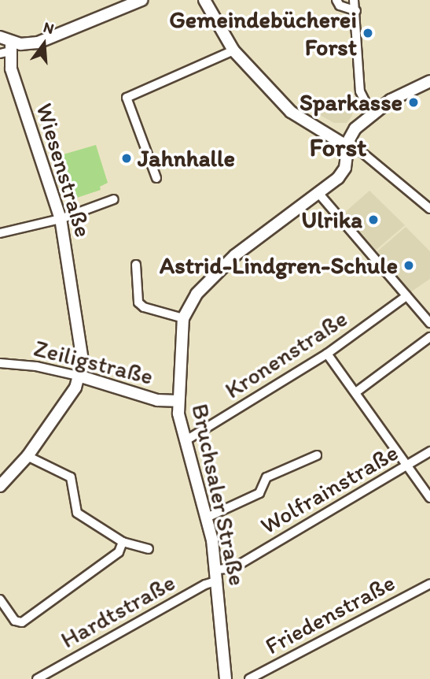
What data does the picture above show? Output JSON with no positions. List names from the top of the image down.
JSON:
{
  "streets": {
    "street": [
      "Wiesenstraße",
      "Kronenstraße",
      "Zeiligstraße",
      "Wolfrainstraße",
      "Bruchsaler Straße",
      "Hardtstraße",
      "Friedenstraße"
    ]
  },
  "crossings": [
    ["Wiesenstraße", "Zeiligstraße"],
    ["Kronenstraße", "Bruchsaler Straße"],
    ["Zeiligstraße", "Bruchsaler Straße"],
    ["Wolfrainstraße", "Bruchsaler Straße"],
    ["Wolfrainstraße", "Hardtstraße"],
    ["Bruchsaler Straße", "Hardtstraße"]
  ],
  "districts": ["Forst"],
  "places": [
    "Gemeindebücherei Forst",
    "Sparkasse",
    "Jahnhalle",
    "Ulrika",
    "Astrid-Lindgren-Schule"
  ],
  "north": "top"
}
